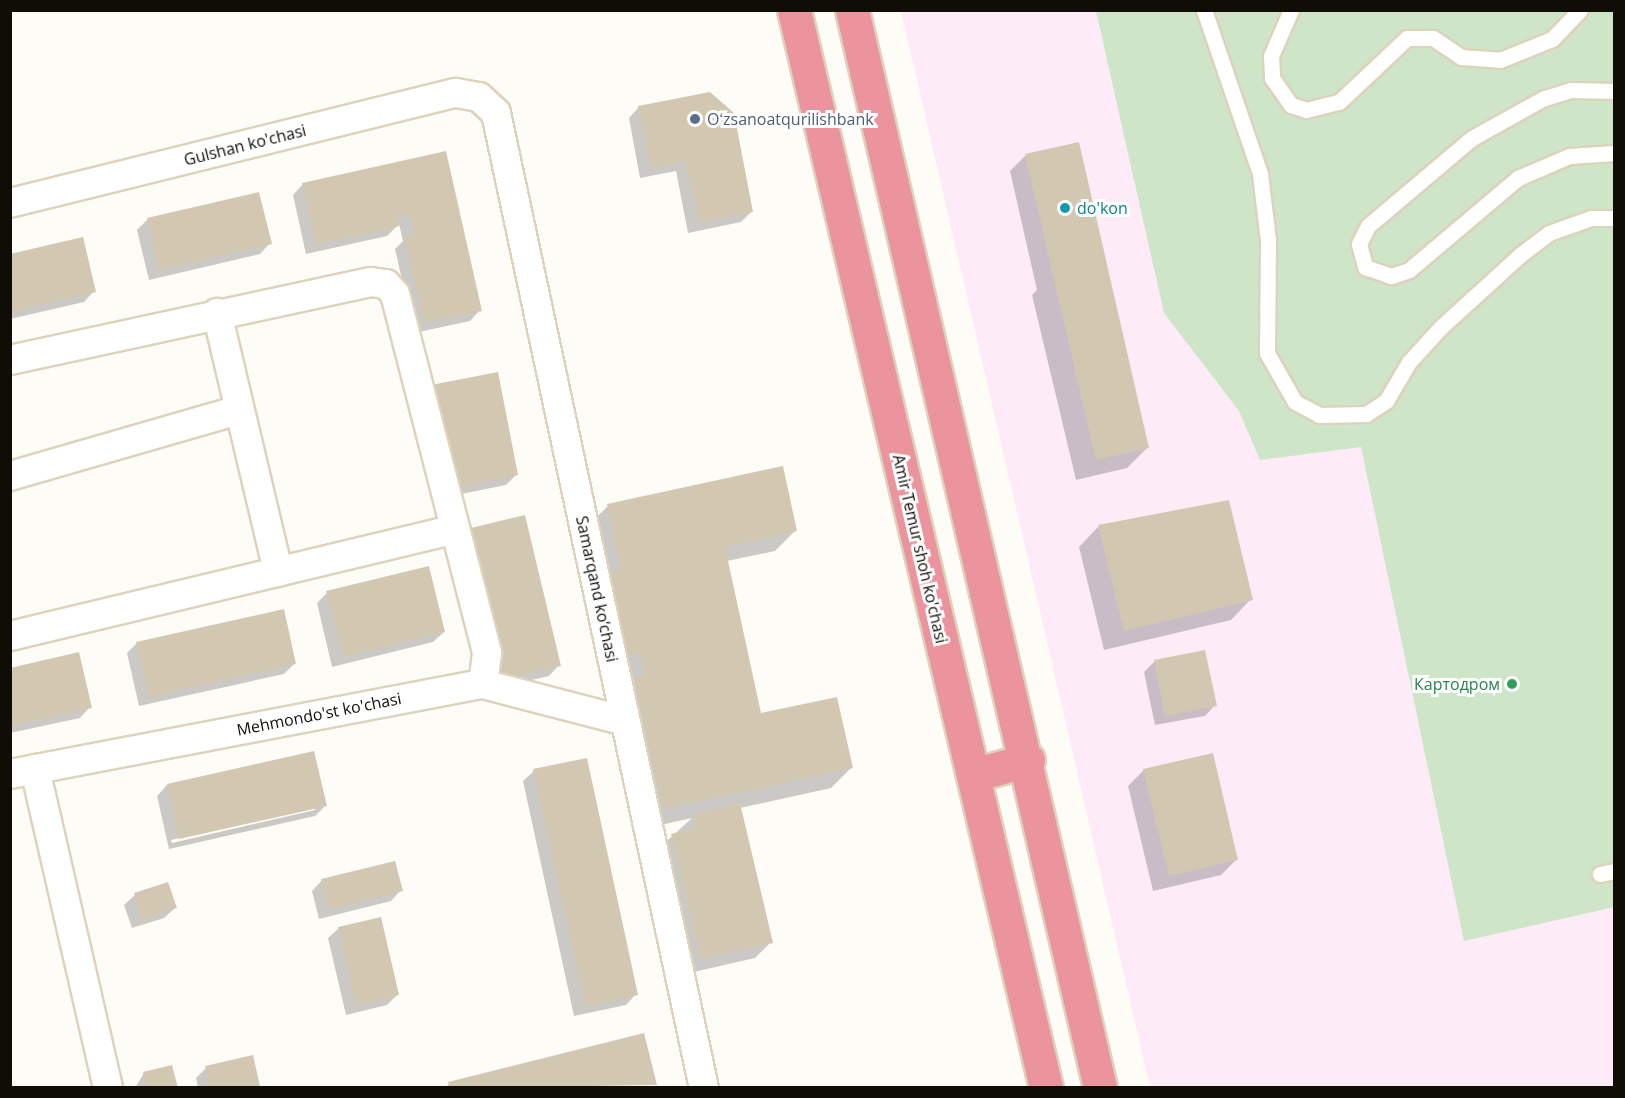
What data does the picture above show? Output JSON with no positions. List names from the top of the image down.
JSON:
{
  "streets": {
    "highway": ["Amir Temur shoh ko'chasi"],
    "street": ["Gulshan ko'chasi", "Samarqand ko‘chasi", "Mehmondo'st ko'chasi"]
  },
  "crossings": [
    ["Gulshan ko'chasi", "Samarqand ko‘chasi"],
    ["Samarqand ko‘chasi", "Mehmondo'st ko'chasi"]
  ],
  "places": ["Oʻzsanoatqurilishbank", "do'kon", "Картодром"]
}
